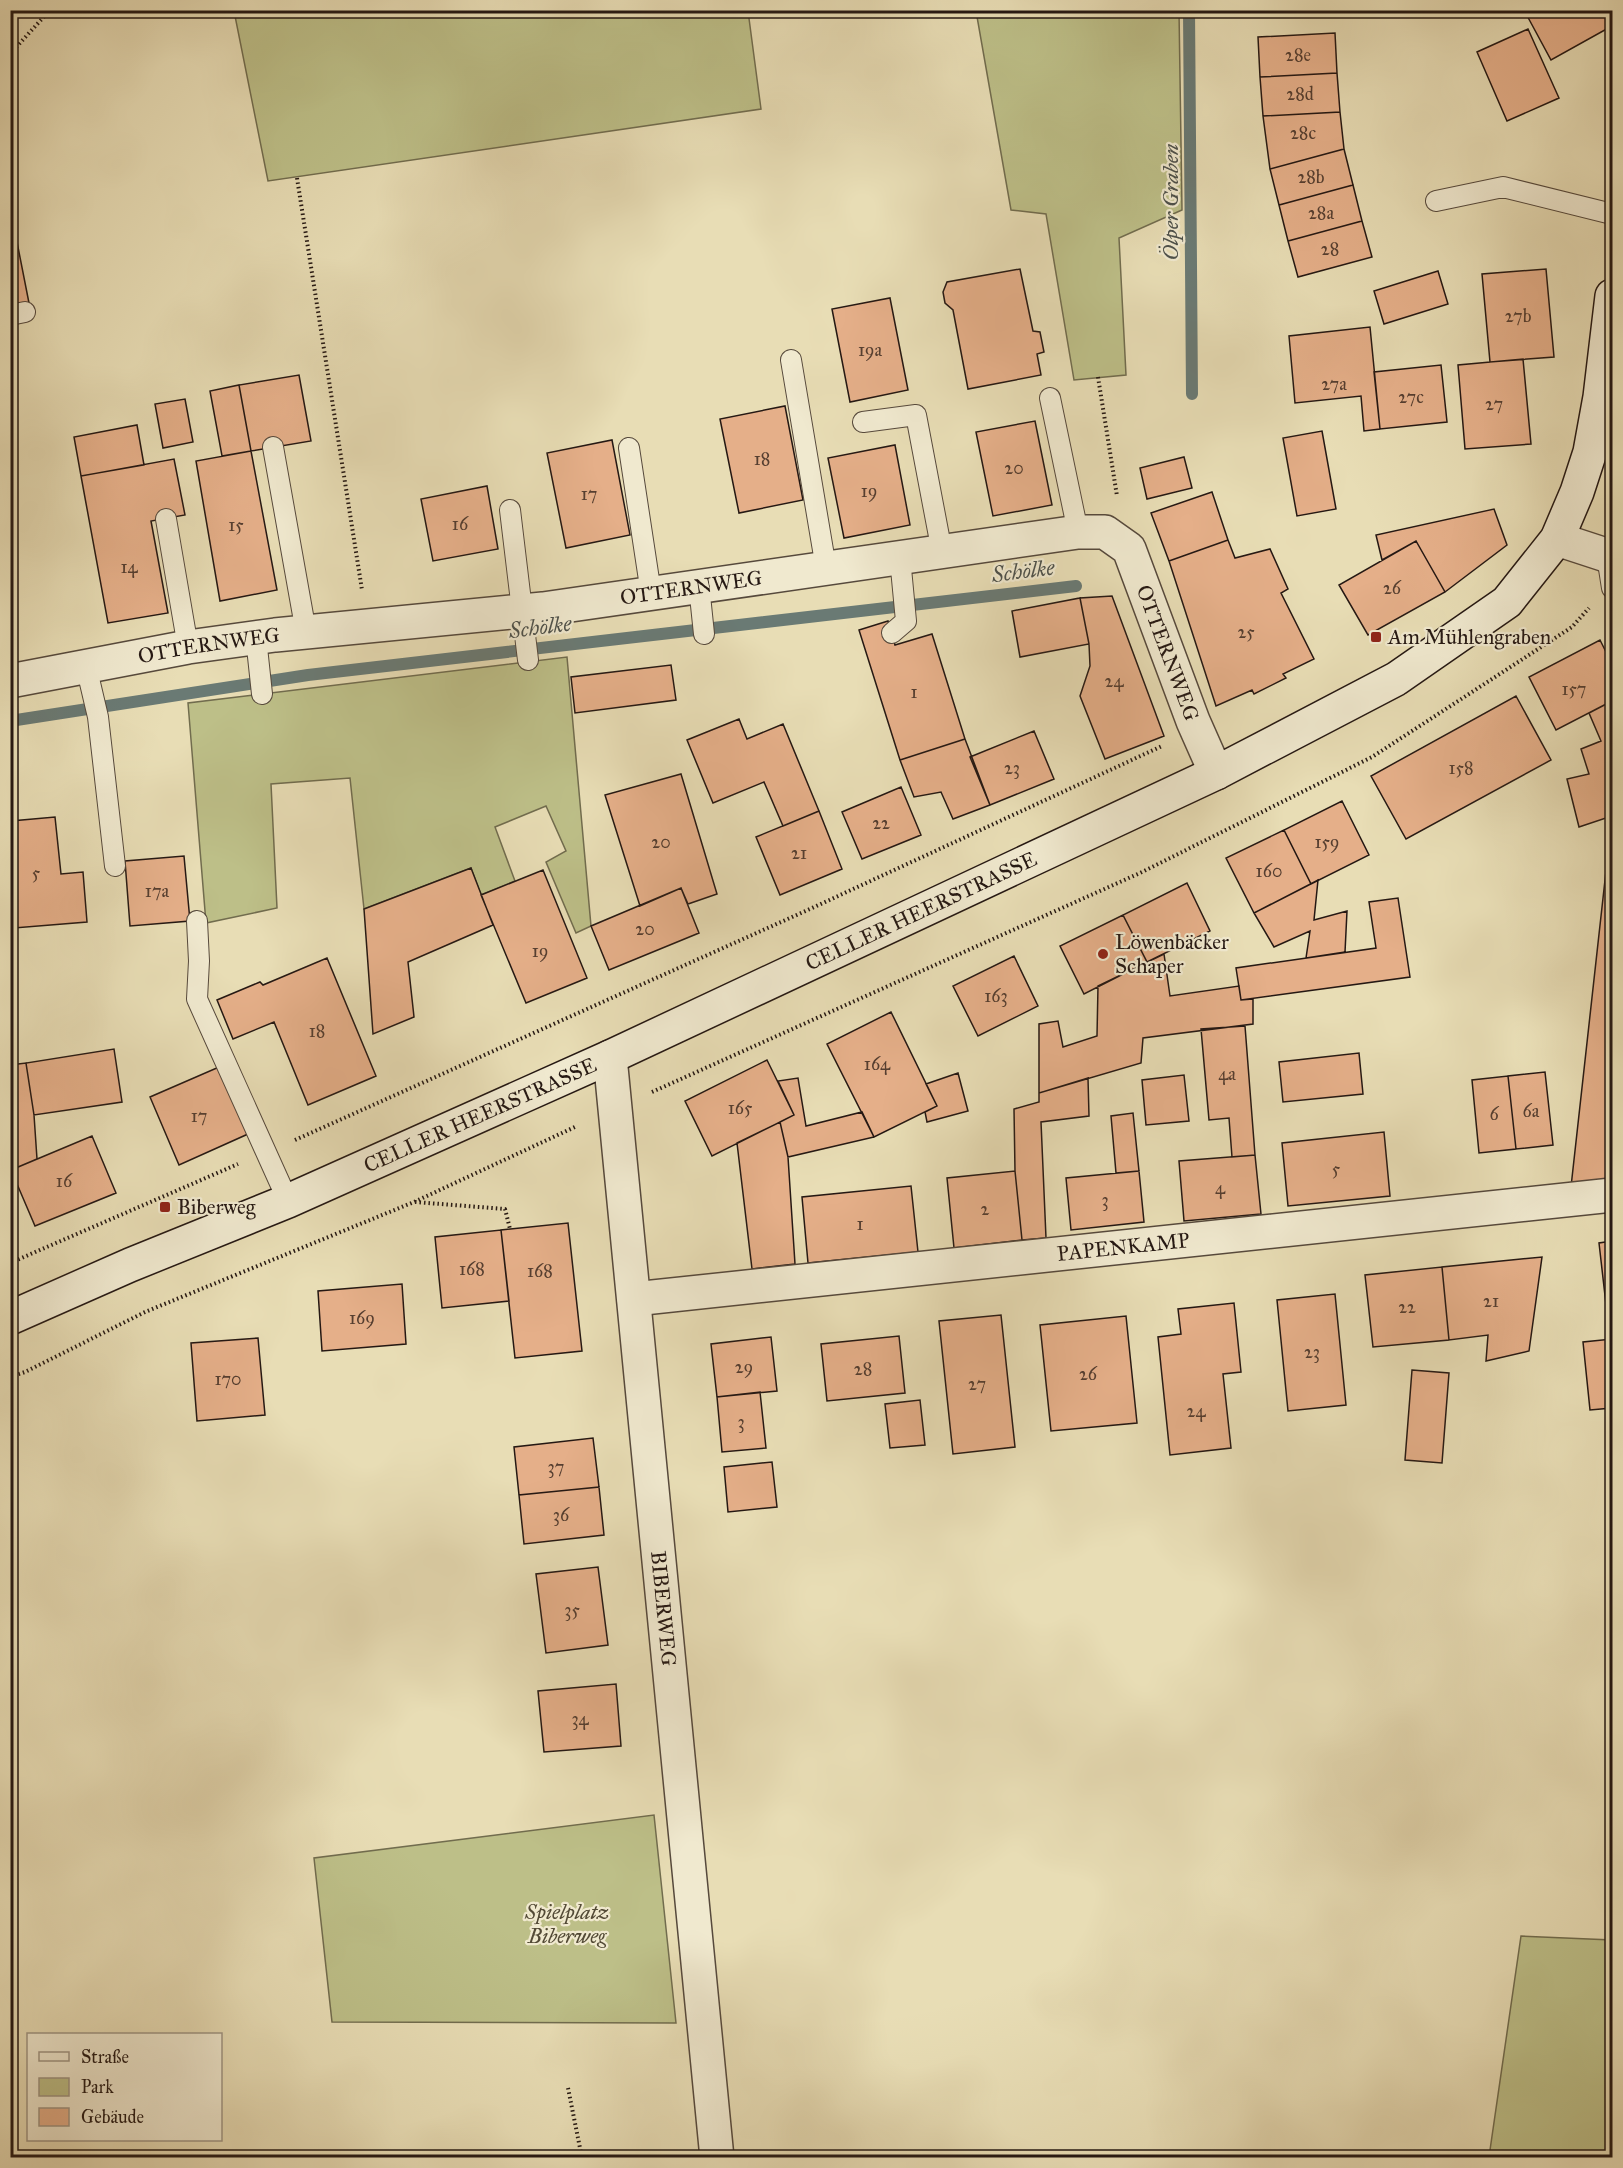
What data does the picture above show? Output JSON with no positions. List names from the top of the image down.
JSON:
{
  "streets": {
    "street": [
      "OTTERNWEG",
      "CELLER HEERSTRASSE",
      "PAPENKAMP",
      "BIBERWEG"
    ]
  },
  "crossings": [
    ["OTTERNWEG", "CELLER HEERSTRASSE"],
    ["CELLER HEERSTRASSE", "BIBERWEG"],
    ["PAPENKAMP", "BIBERWEG"]
  ],
  "water": ["Ölper Graben", "Schölke"],
  "parks": ["Spielplatz Biberweg"],
  "places": {
    "transit": ["Am Mühlengraben", "Biberweg"],
    "other": ["Löwenbäcker Schaper"]
  },
  "house_numbers": [
    "28e",
    "28d",
    "28c",
    "28b",
    "28a",
    "28",
    "27b",
    "19a",
    "27a",
    "27c",
    "27",
    "18",
    "20",
    "19",
    "17",
    "16",
    "15",
    "14",
    "26",
    "25",
    "24",
    "157",
    "1",
    "23",
    "158",
    "22",
    "20",
    "159",
    "21",
    "160",
    "5",
    "17a",
    "20",
    "19",
    "163",
    "18",
    "164",
    "4a",
    "165",
    "6a",
    "6",
    "17",
    "5",
    "16",
    "4",
    "3",
    "2",
    "1",
    "168",
    "168",
    "21",
    "22",
    "169",
    "23",
    "29",
    "28",
    "26",
    "170",
    "27",
    "24",
    "3",
    "37",
    "36",
    "35",
    "34"
  ],
  "legend": ["Straße", "Park", "Gebäude"]
}
